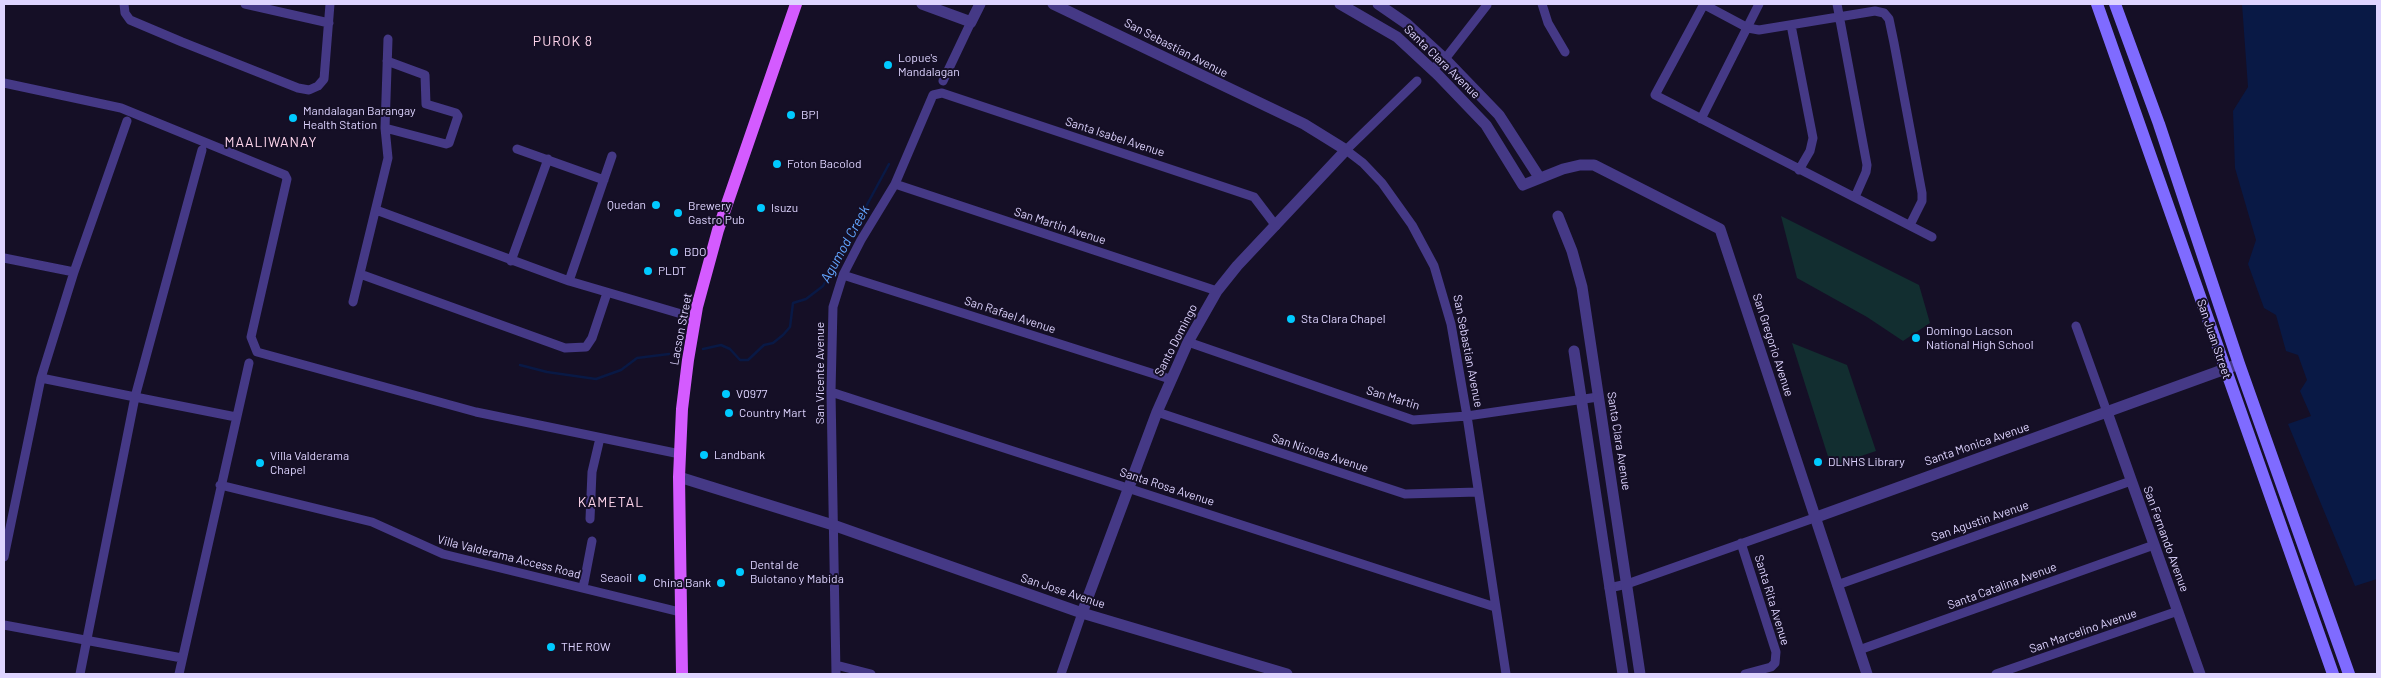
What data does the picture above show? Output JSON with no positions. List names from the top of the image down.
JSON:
{
  "streets": {
    "main road": ["Lacson Street", "San Juan Street"],
    "street": [
      "San Sebastian Avenue",
      "Santa Clara Avenue",
      "Santa Isabel Avenue",
      "San Martin Avenue",
      "San Rafael Avenue",
      "Santo Domingo",
      "San Gregorio Avenue",
      "San Vicente Avenue",
      "San Martin",
      "Santa Monica Avenue",
      "San Nicolas Avenue",
      "Santa Rosa Avenue",
      "San Agustin Avenue",
      "San Fernando Avenue",
      "Villa Valderama Access Road",
      "Santa Catalina Avenue",
      "San Jose Avenue",
      "Santa Rita Avenue",
      "San Marcelino Avenue"
    ]
  },
  "crossings": [
    ["San Sebastian Avenue", "Santo Domingo"],
    ["San Sebastian Avenue", "San Martin"],
    ["San Sebastian Avenue", "San Nicolas Avenue"],
    ["San Sebastian Avenue", "Santa Rosa Avenue"],
    ["Santa Clara Avenue", "San Gregorio Avenue"],
    ["Santa Clara Avenue", "San Martin"],
    ["Santa Clara Avenue", "Santa Monica Avenue"],
    ["Santa Isabel Avenue", "Santo Domingo"],
    ["Santa Isabel Avenue", "San Vicente Avenue"],
    ["San Martin Avenue", "Santo Domingo"],
    ["San Martin Avenue", "San Vicente Avenue"],
    ["San Rafael Avenue", "Santo Domingo"],
    ["San Rafael Avenue", "San Vicente Avenue"],
    ["Lacson Street", "Villa Valderama Access Road"],
    ["Lacson Street", "San Jose Avenue"],
    ["San Juan Street", "Santa Monica Avenue"],
    ["Santo Domingo", "San Martin"],
    ["Santo Domingo", "San Nicolas Avenue"],
    ["Santo Domingo", "Santa Rosa Avenue"],
    ["Santo Domingo", "San Jose Avenue"],
    ["San Gregorio Avenue", "Santa Monica Avenue"],
    ["San Gregorio Avenue", "San Agustin Avenue"],
    ["San Gregorio Avenue", "Santa Catalina Avenue"],
    ["San Vicente Avenue", "Santa Rosa Avenue"],
    ["San Vicente Avenue", "San Jose Avenue"],
    ["Santa Monica Avenue", "San Fernando Avenue"],
    ["Santa Monica Avenue", "Santa Rita Avenue"],
    ["San Agustin Avenue", "San Fernando Avenue"],
    ["San Fernando Avenue", "Santa Catalina Avenue"],
    ["San Fernando Avenue", "San Marcelino Avenue"]
  ],
  "districts": ["PUROK 8", "MAALIWANAY", "KAMETAL"],
  "water": ["Agumod Creek"],
  "places": [
    "Lopue's Mandalagan",
    "BPI",
    "Mandalagan Barangay Health Station",
    "Foton Bacolod",
    "Quedan",
    "Isuzu",
    "Brewery Gastro Pub",
    "BDO",
    "PLDT",
    "Sta Clara Chapel",
    "Domingo Lacson National High School",
    "V0977",
    "Country Mart",
    "Landbank",
    "DLNHS Library",
    "Villa Valderama Chapel",
    "Dental de Bulotano y Mabida",
    "Seaoil",
    "China Bank",
    "THE ROW"
  ]
}
